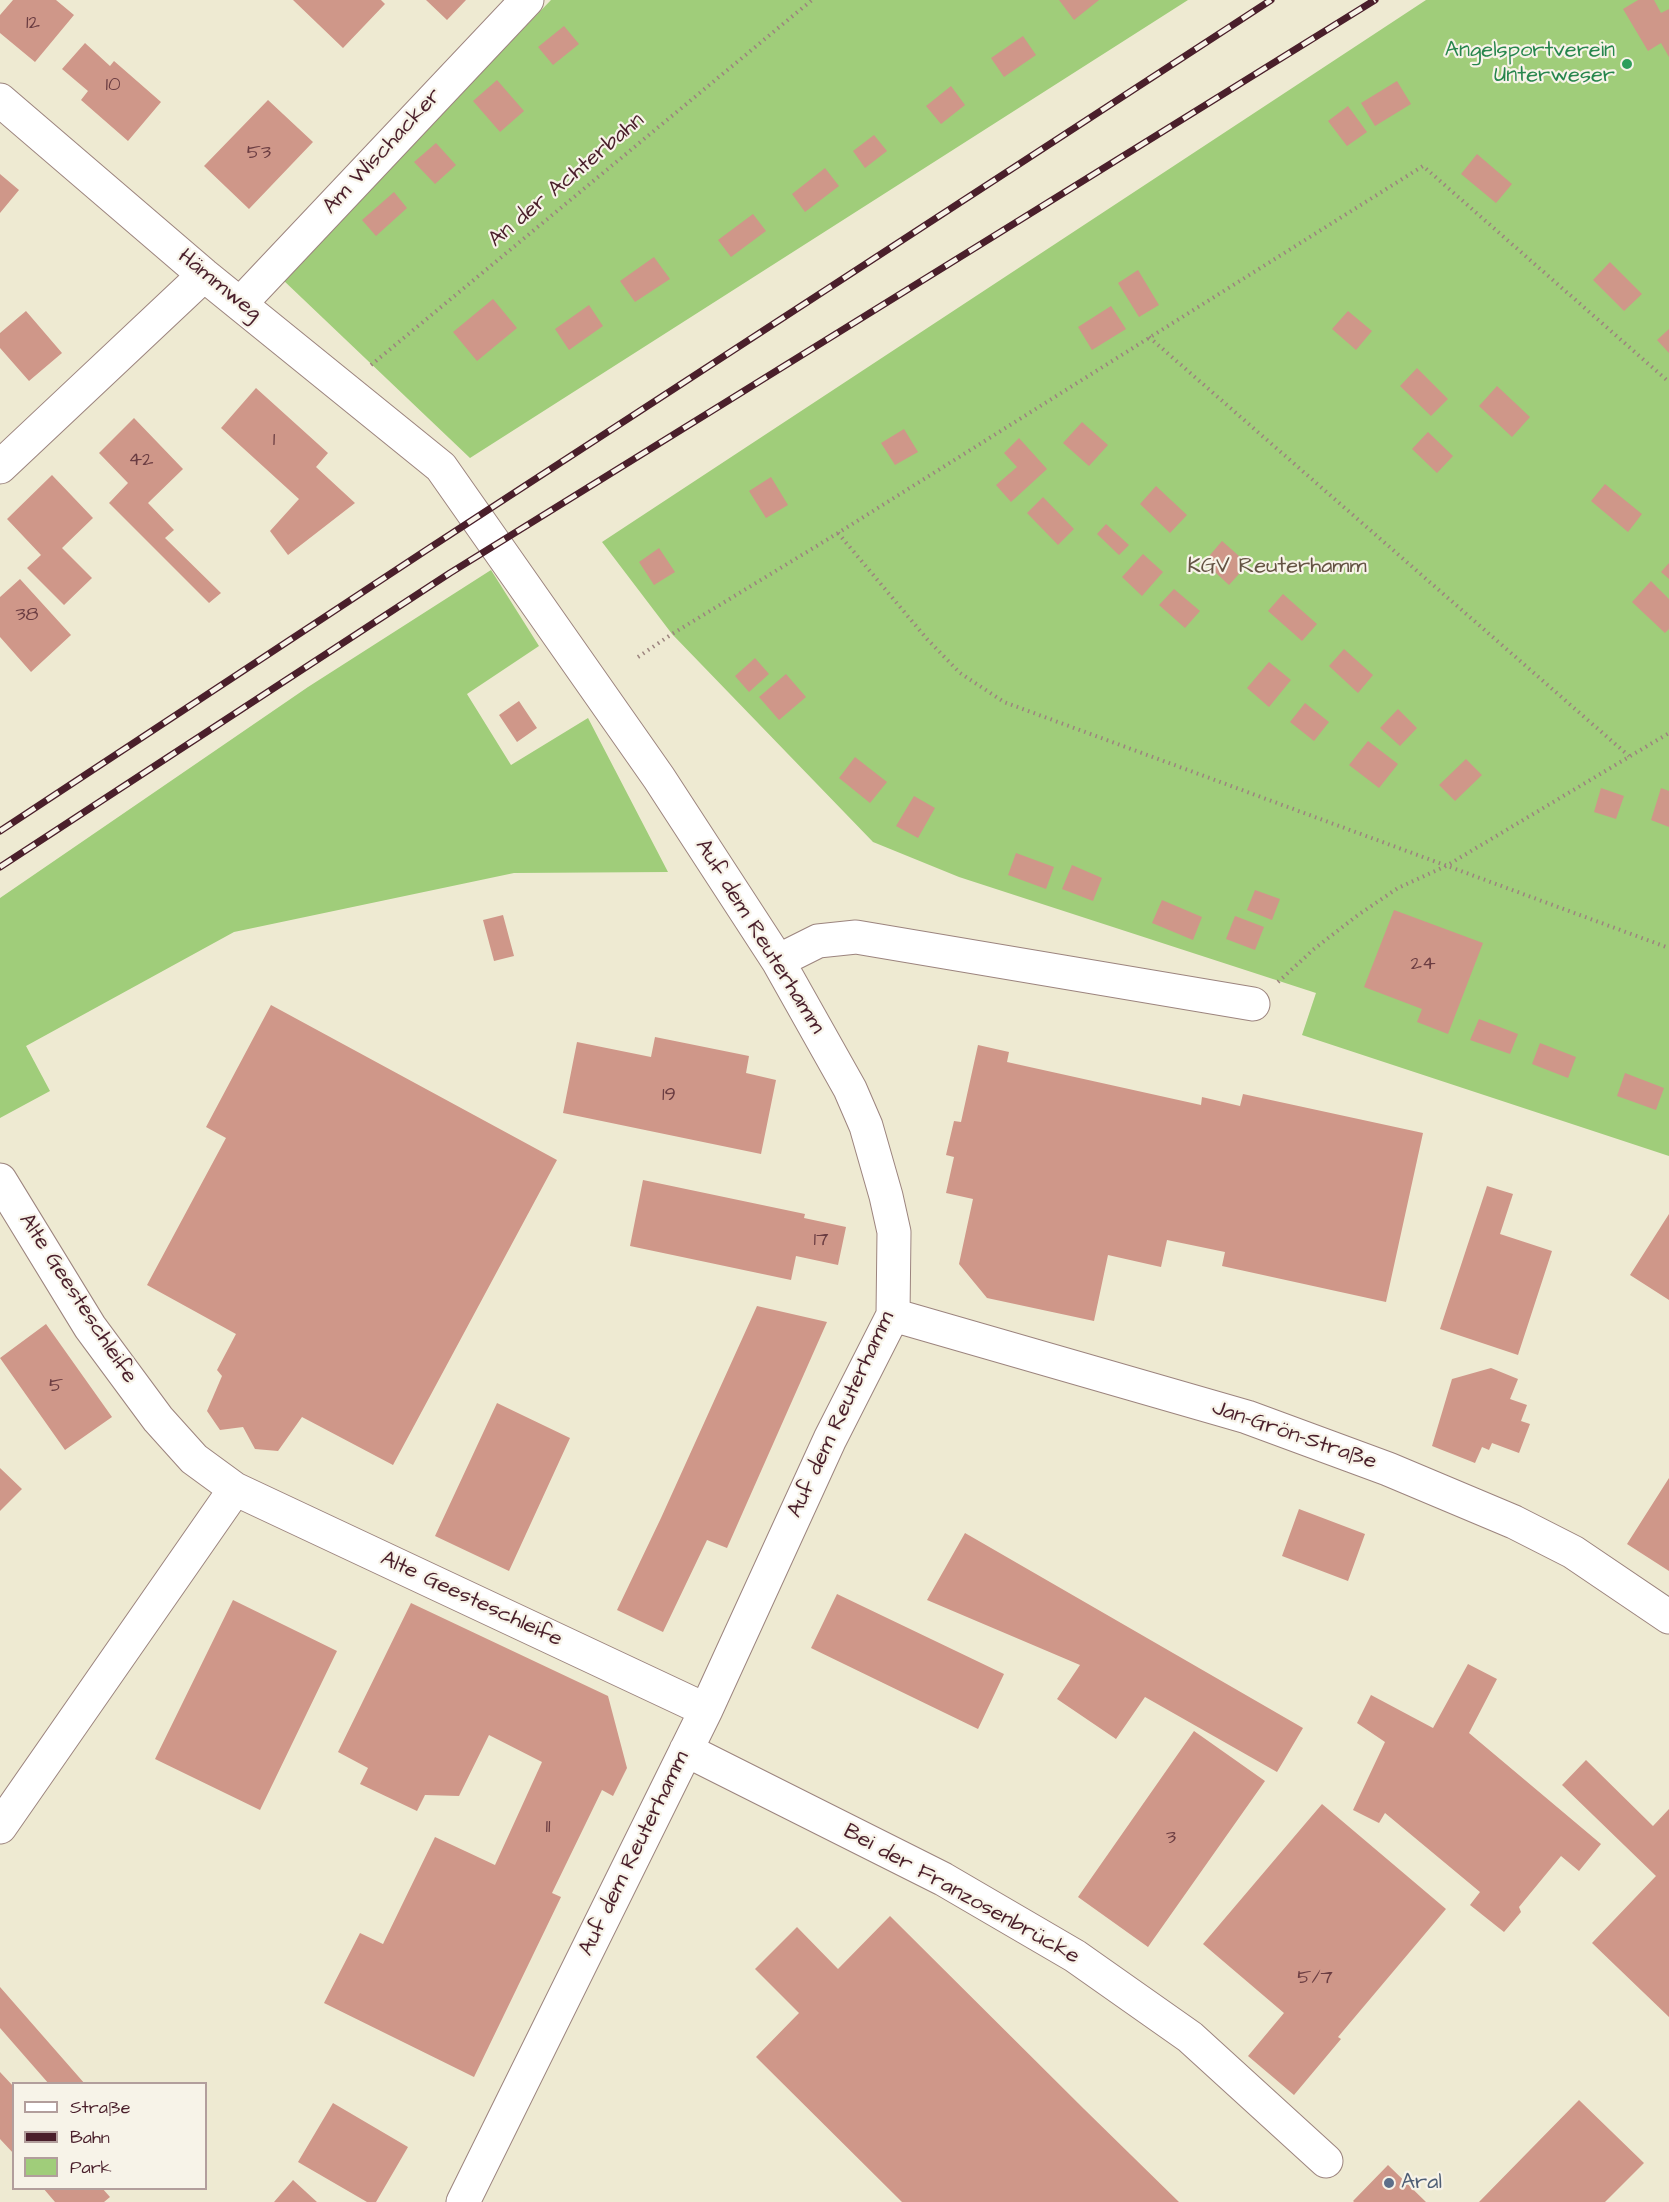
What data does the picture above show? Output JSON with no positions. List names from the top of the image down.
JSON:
{
  "streets": {
    "street": [
      "Am Wischacker",
      "Hämmweg",
      "Auf dem Reuterhamm",
      "Alte Geesteschleife",
      "Jan-Grön-Straße",
      "Bei der Franzosenbrücke"
    ],
    "path": ["An der Achterbahn"]
  },
  "crossings": [
    ["Am Wischacker", "Hämmweg"],
    ["An der Achterbahn", "Hämmweg"],
    ["Hämmweg", "Auf dem Reuterhamm"],
    ["Auf dem Reuterhamm", "Alte Geesteschleife"],
    ["Auf dem Reuterhamm", "Jan-Grön-Straße"],
    ["Auf dem Reuterhamm", "Bei der Franzosenbrücke"]
  ],
  "parks": ["KGV Reuterhamm"],
  "places": ["Angelsportverein Unterweser", "Aral"],
  "house_numbers": [
    "12",
    "10",
    "53",
    "1",
    "42",
    "38",
    "24",
    "19",
    "17",
    "5",
    "11",
    "3",
    "5/7"
  ],
  "legend": ["Straße", "Bahn", "Park"]
}
